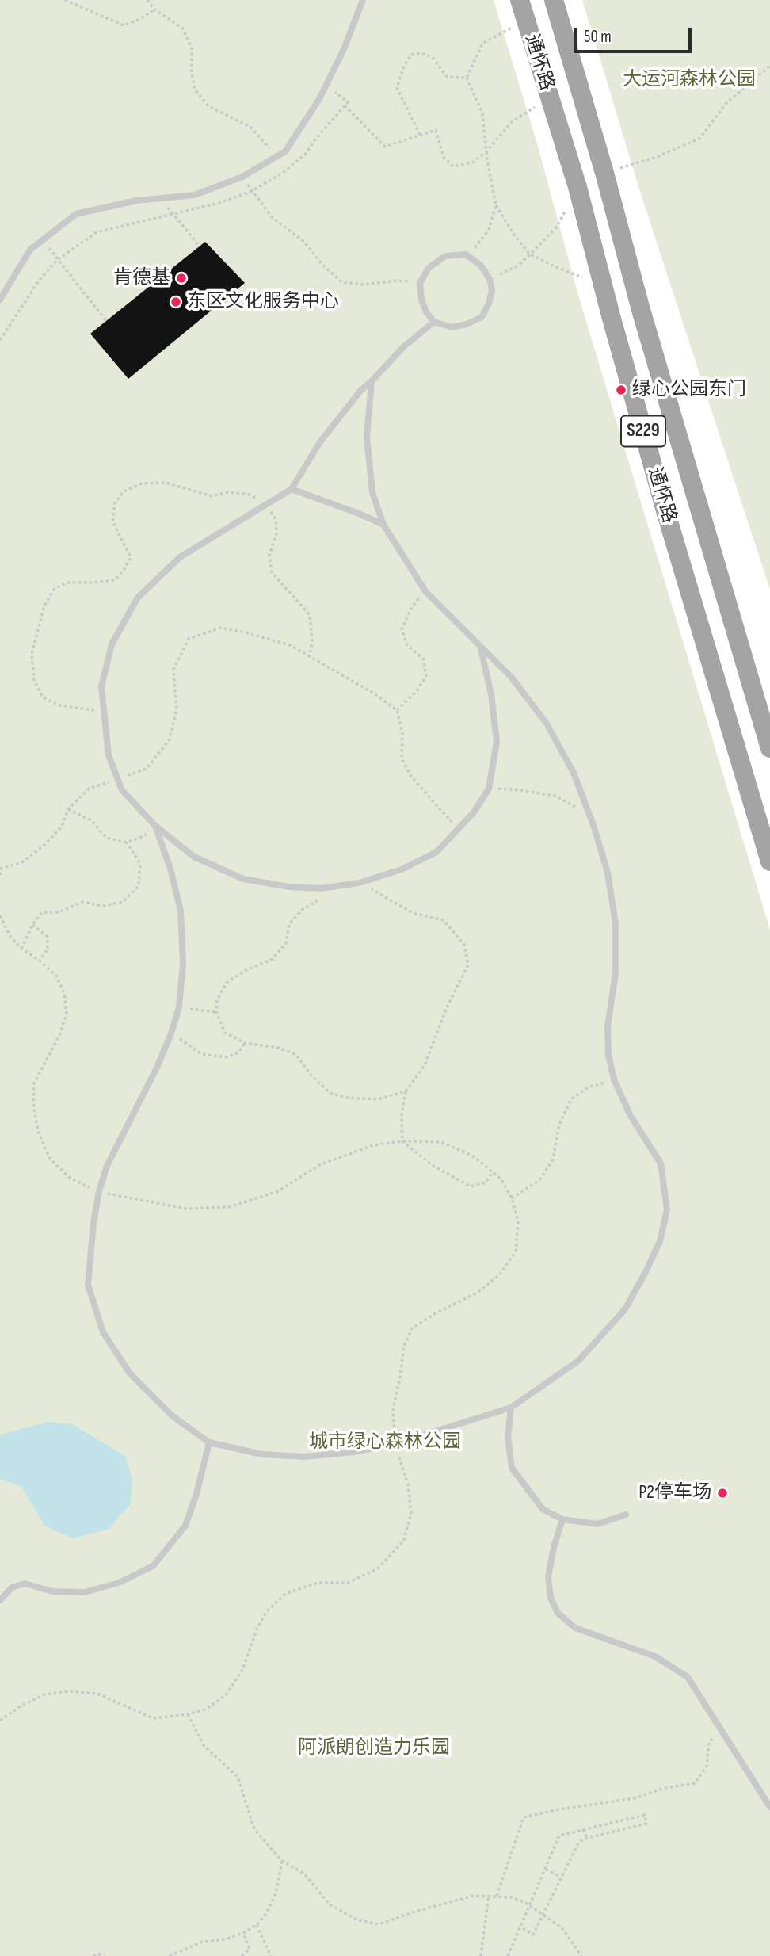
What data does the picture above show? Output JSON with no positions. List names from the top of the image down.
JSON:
{
  "streets": {
    "main road": ["通怀路", "S229"]
  },
  "parks": ["大运河森林公园", "城市绿心森林公园", "阿派朗创造力乐园"],
  "places": [
    "肯德基",
    "东区文化服务中心",
    "绿心公园东门",
    "P2停车场"
  ],
  "scale_bar": "50 m"
}
